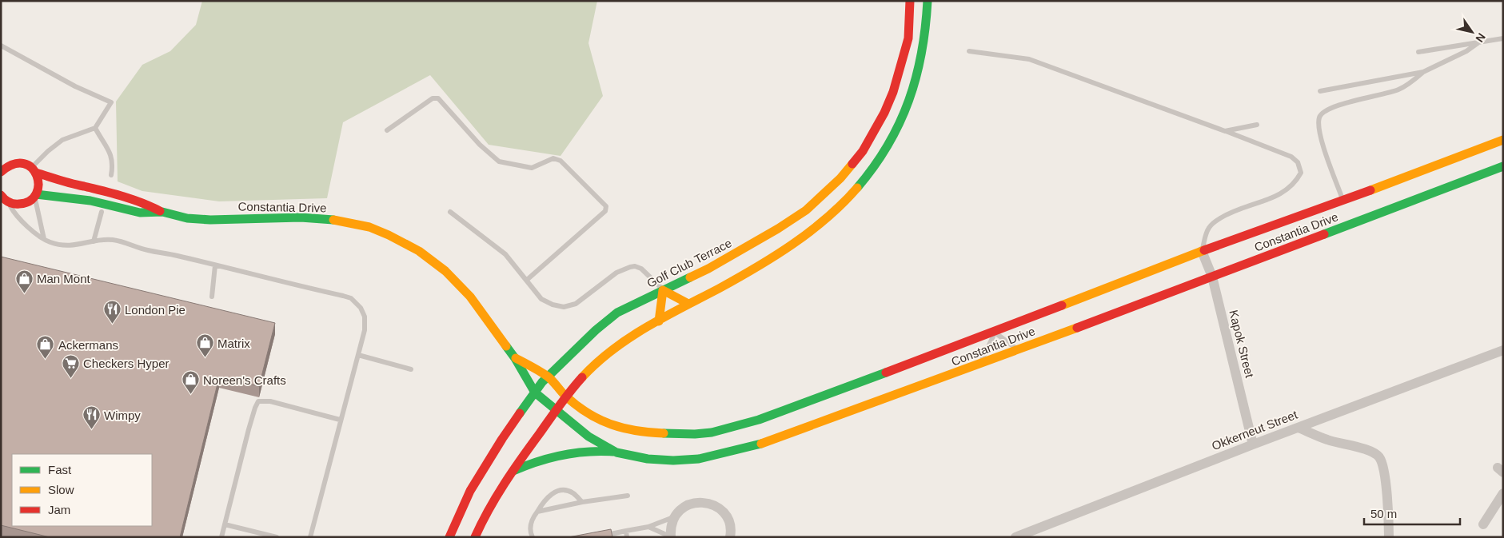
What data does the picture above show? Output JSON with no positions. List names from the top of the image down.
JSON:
{
  "streets": {
    "street": [
      "Constantia Drive",
      "Golf Club Terrace",
      "Kapok Street",
      "Okkerneut Street"
    ]
  },
  "crossings": [
    ["Constantia Drive", "Golf Club Terrace"],
    ["Constantia Drive", "Kapok Street"],
    ["Kapok Street", "Okkerneut Street"]
  ],
  "places": {
    "shop": [
      "Man Mont",
      "Matrix",
      "Ackermans",
      "Noreen's Crafts"
    ],
    "restaurant": ["London Pie", "Wimpy"],
    "supermarket": ["Checkers Hyper"]
  },
  "legend": ["Fast", "Slow", "Jam"],
  "scale_bar": "50 m",
  "north": "bottom right"
}
